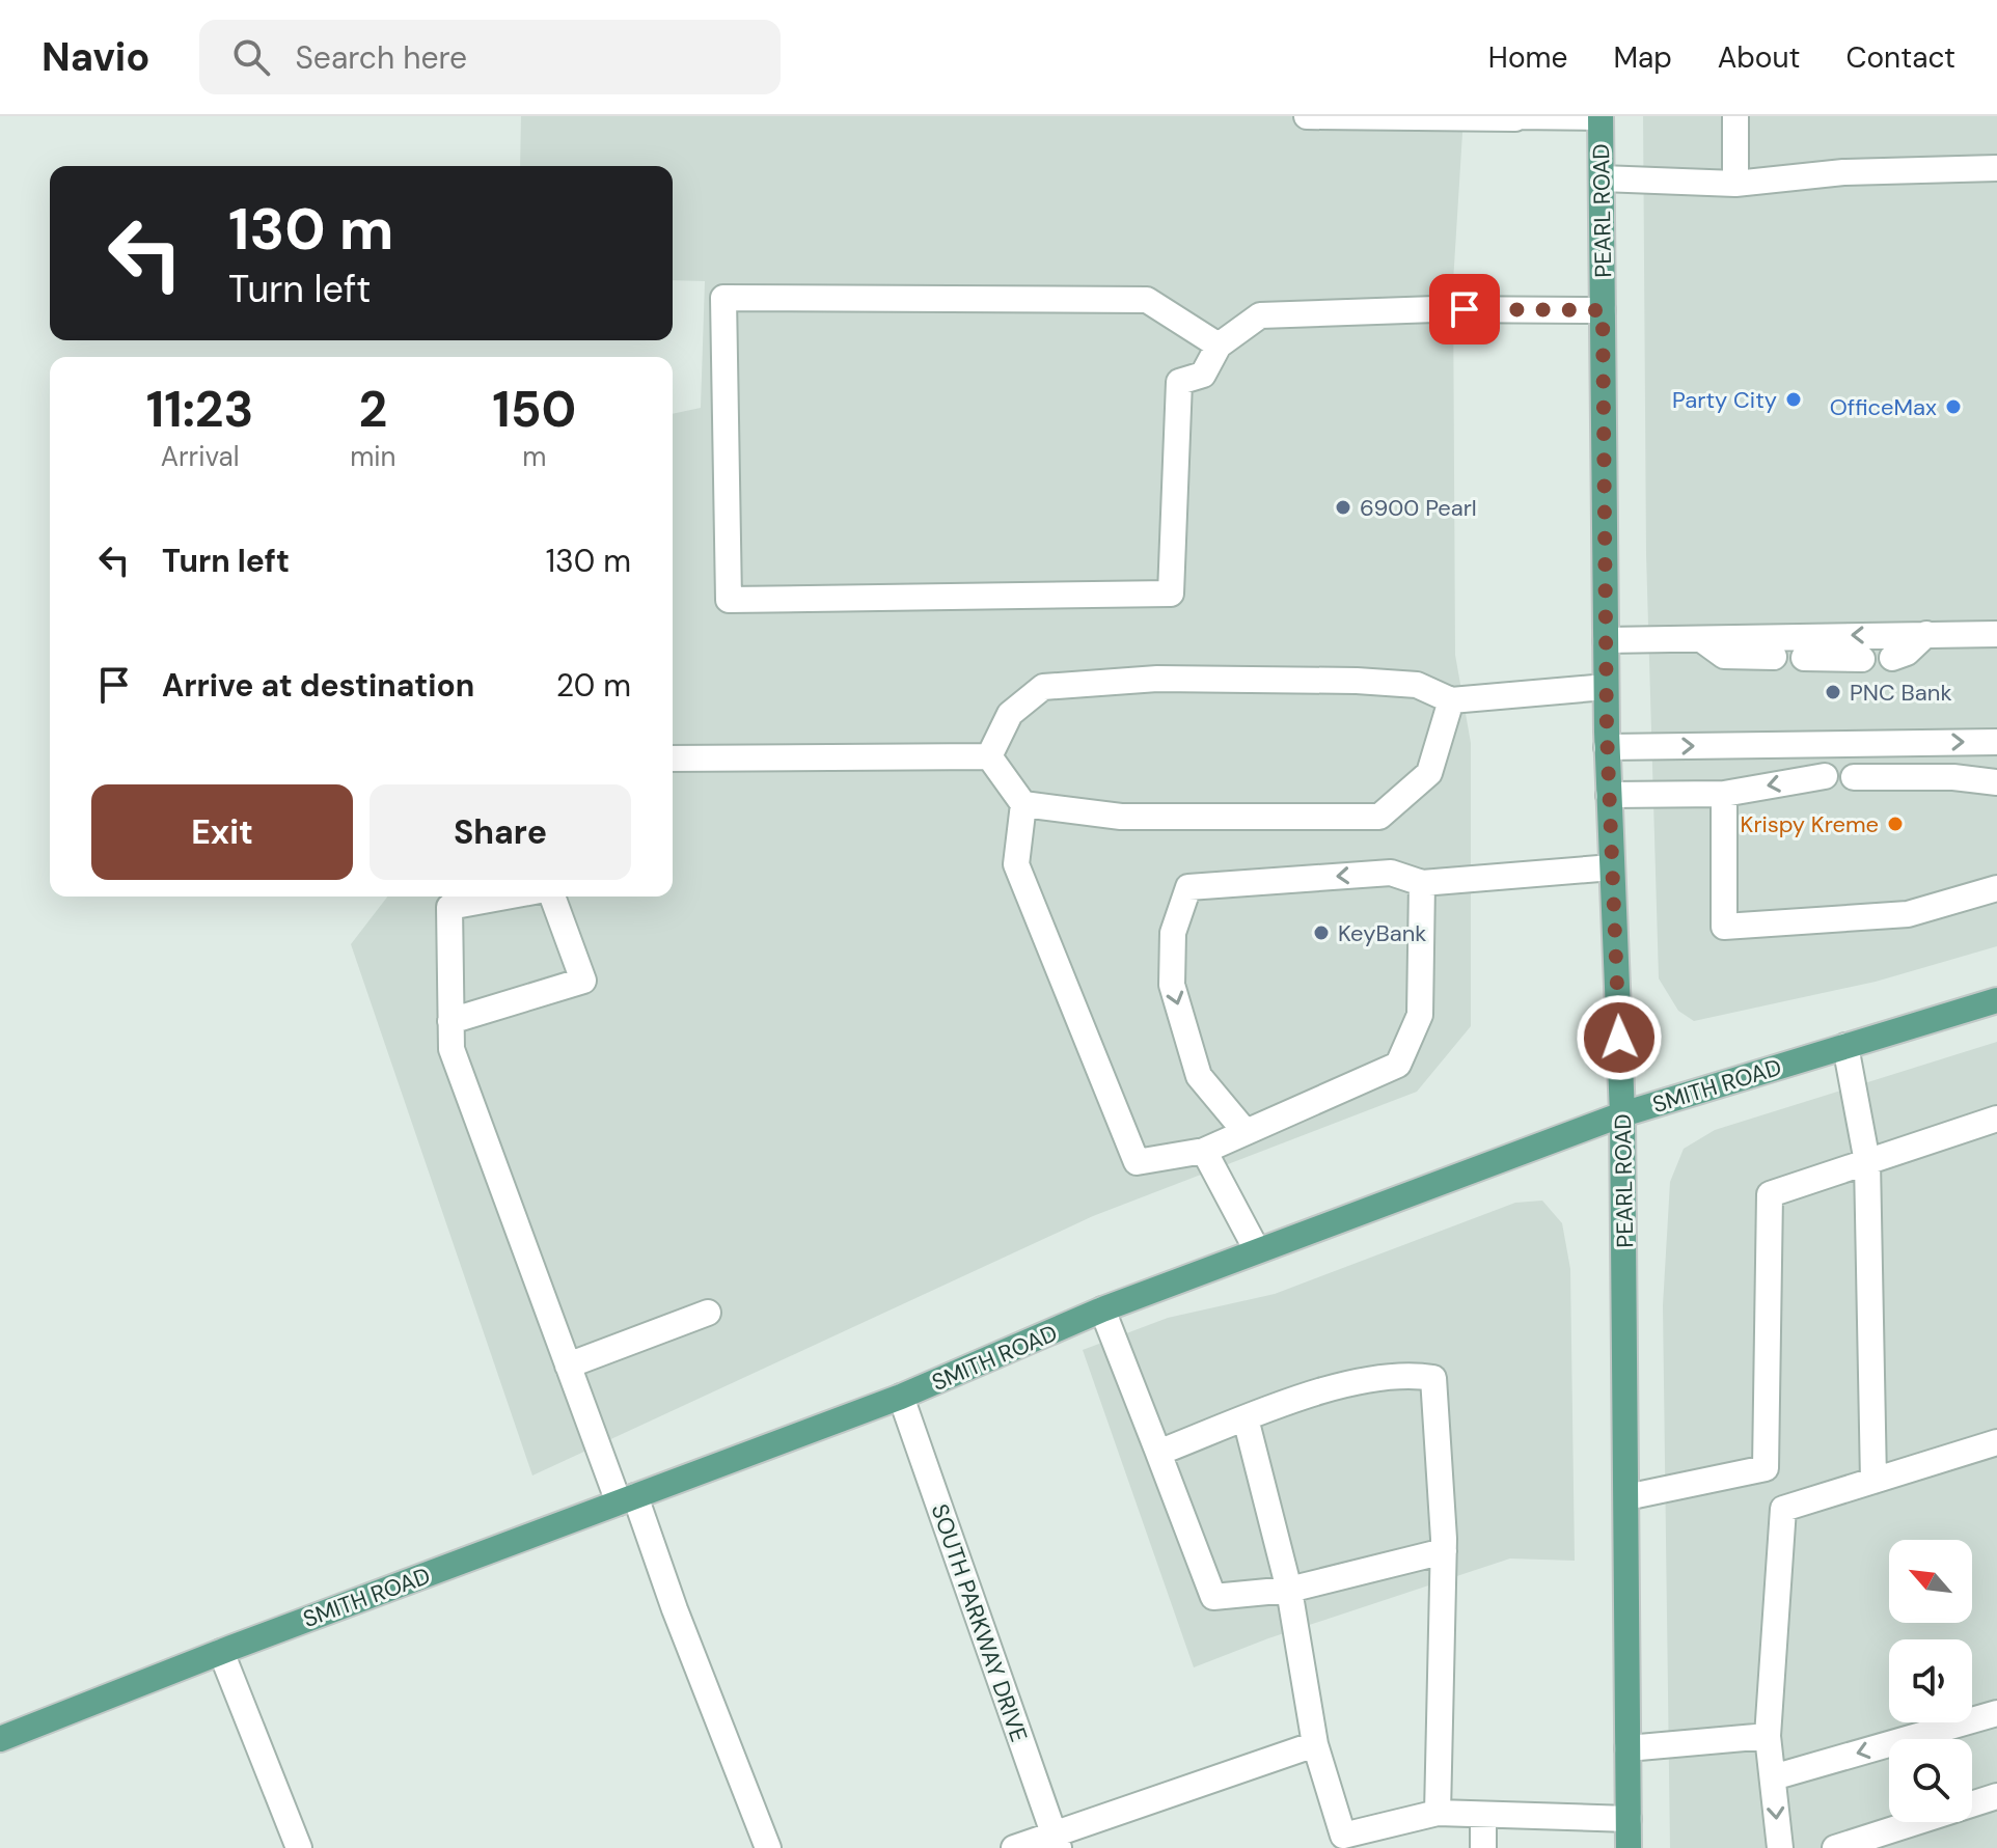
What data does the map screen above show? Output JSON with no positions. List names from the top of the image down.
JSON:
{
  "streets": {
    "main road": ["PEARL ROAD", "SMITH ROAD"],
    "street": ["SOUTH PARKWAY DRIVE"]
  },
  "crossings": [
    ["PEARL ROAD", "SMITH ROAD"],
    ["SMITH ROAD", "SOUTH PARKWAY DRIVE"]
  ],
  "places": [
    "Party City",
    "OfficeMax",
    "6900 Pearl",
    "PNC Bank",
    "Krispy Kreme",
    "KeyBank"
  ],
  "north": "top left",
  "page": {
    "header": "Navio",
    "search": "Search here",
    "nav": [
      "Home",
      "Map",
      "About",
      "Contact"
    ],
    "turn": ["130 m", "Turn left"],
    "eta": [
      "11:23",
      "Arrival",
      "2",
      "min",
      "150",
      "m"
    ],
    "list": [
      {
        "name": "Turn left",
        "value": "130 m"
      },
      {
        "name": "Arrive at destination",
        "value": "20 m"
      }
    ],
    "buttons": ["Exit", "Share"]
  }
}
